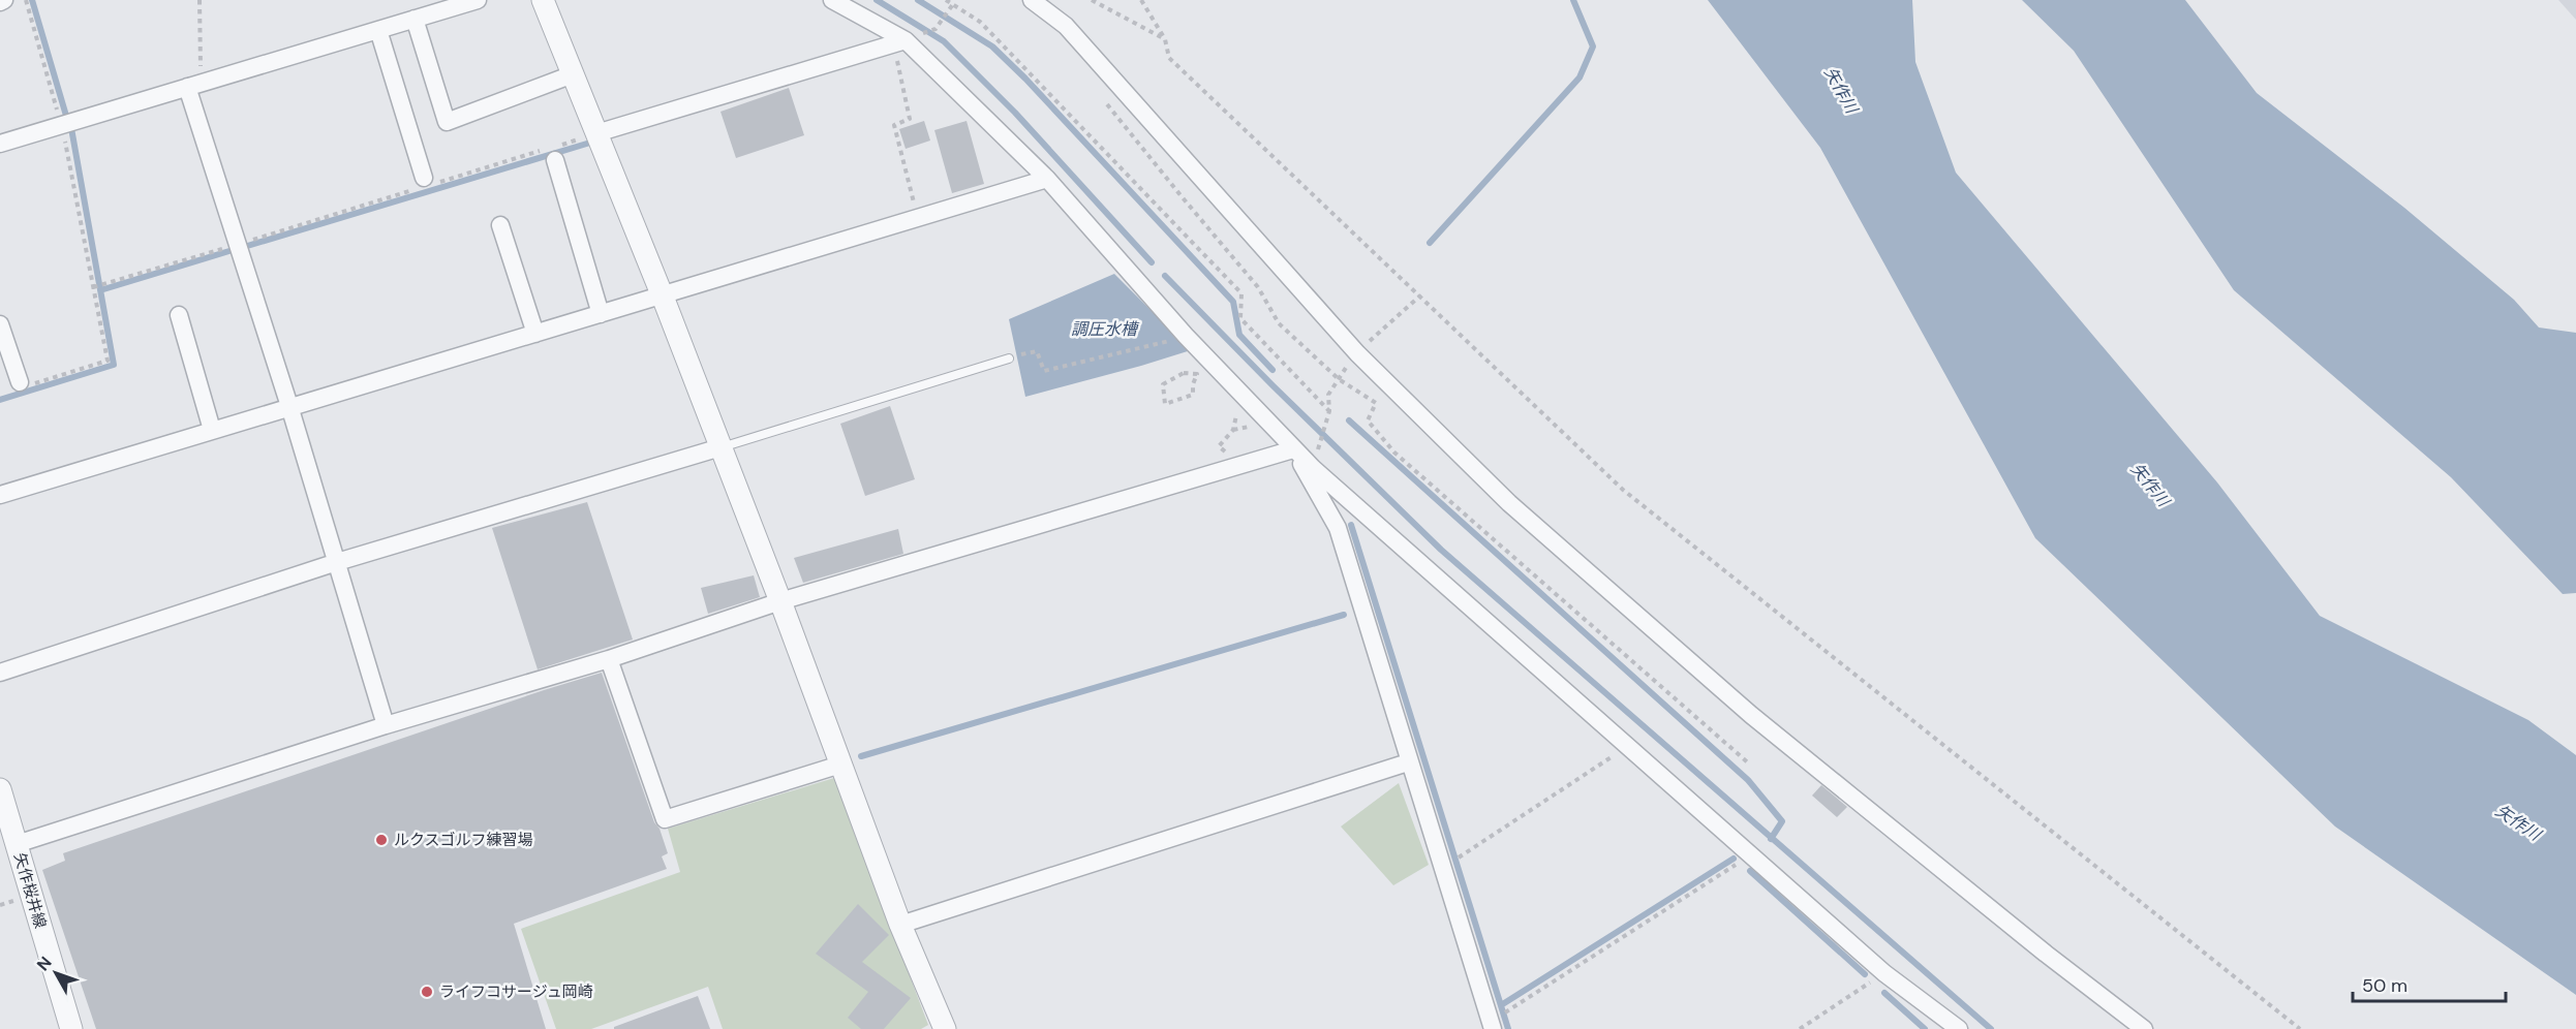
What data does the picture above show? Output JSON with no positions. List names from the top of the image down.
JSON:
{
  "streets": {
    "street": ["矢作桜井線"]
  },
  "water": ["矢作川", "調圧水槽"],
  "places": ["ルクスゴルフ練習場", "ライフコサージュ岡崎"],
  "scale_bar": "50 m",
  "north": "top left"
}
